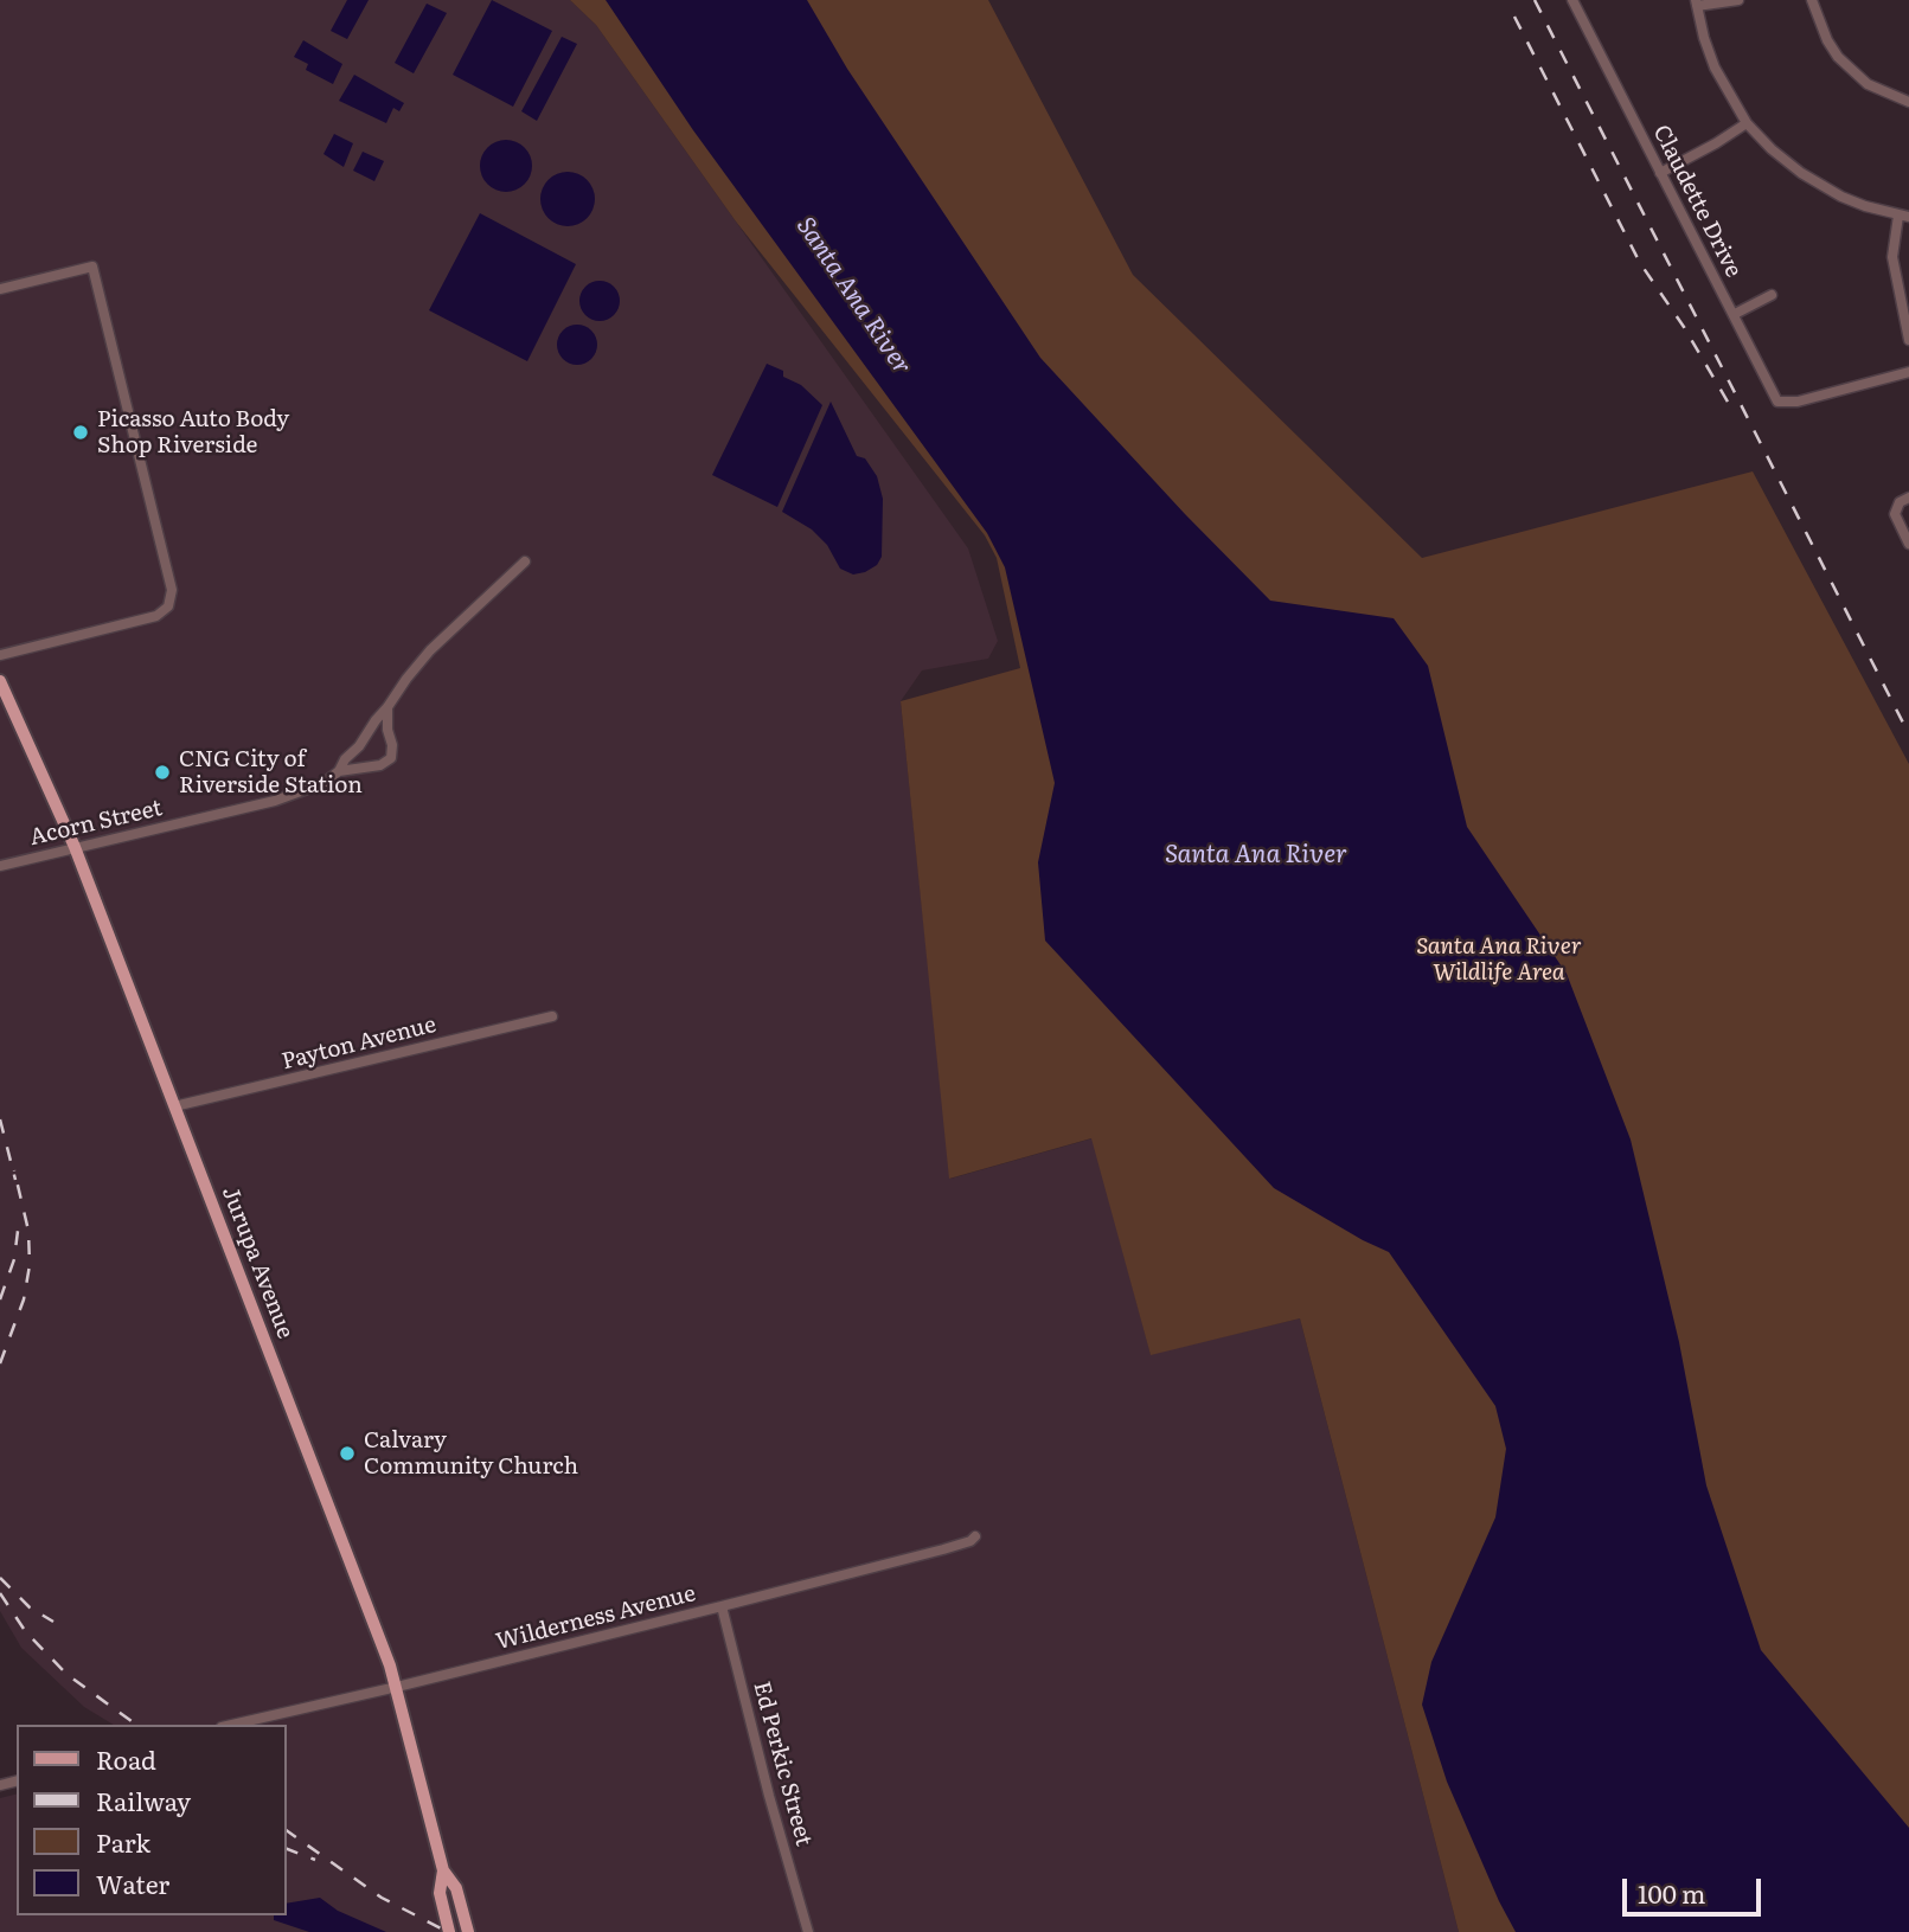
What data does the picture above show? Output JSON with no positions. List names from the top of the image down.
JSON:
{
  "streets": {
    "main road": ["Jurupa Avenue"],
    "street": [
      "Claudette Drive",
      "Acorn Street",
      "Payton Avenue",
      "Wilderness Avenue",
      "Ed Perkic Street"
    ]
  },
  "crossings": [
    ["Acorn Street", "Jurupa Avenue"],
    ["Payton Avenue", "Jurupa Avenue"],
    ["Jurupa Avenue", "Wilderness Avenue"],
    ["Wilderness Avenue", "Ed Perkic Street"]
  ],
  "water": ["Santa Ana River"],
  "parks": ["Santa Ana River Wildlife Area"],
  "places": ["Picasso Auto Body Shop Riverside", "CNG City of Riverside Station", "Calvary Community Church"],
  "legend": [
    "Road",
    "Railway",
    "Park",
    "Water"
  ],
  "scale_bar": "100 m"
}
